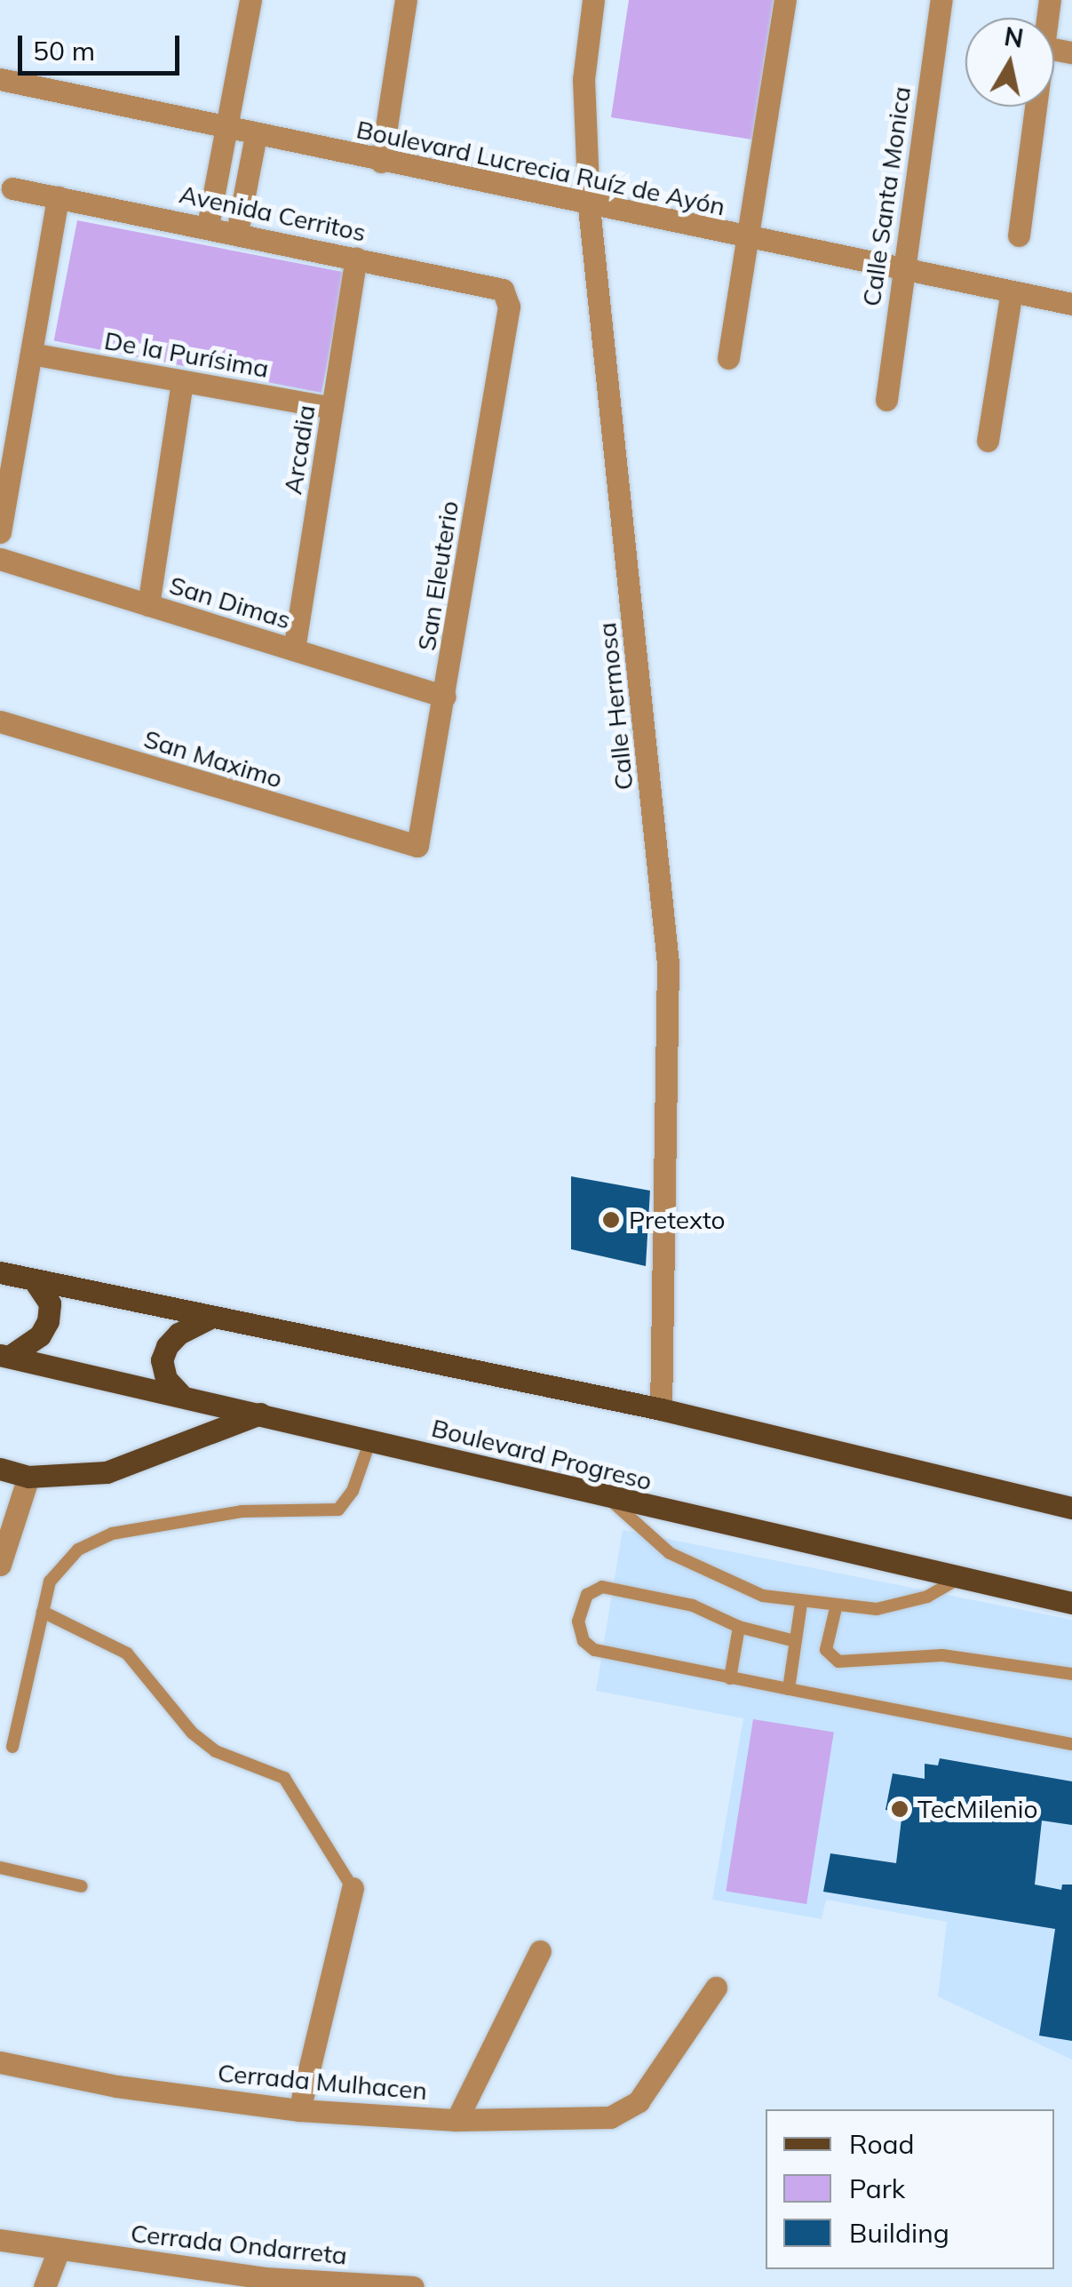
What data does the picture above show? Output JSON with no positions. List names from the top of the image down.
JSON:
{
  "streets": {
    "main road": ["Boulevard Progreso"],
    "street": [
      "Boulevard Lucrecia Ruíz de Ayón",
      "Calle Santa Monica",
      "Avenida Cerritos",
      "De la Purísima",
      "Arcadia",
      "San Eleuterio",
      "San Dimas",
      "Calle Hermosa",
      "San Maximo",
      "Cerrada Mulhacen",
      "Cerrada Ondarreta"
    ]
  },
  "crossings": [
    ["Boulevard Lucrecia Ruíz de Ayón", "Calle Santa Monica"],
    ["Boulevard Lucrecia Ruíz de Ayón", "Calle Hermosa"],
    ["Avenida Cerritos", "Arcadia"],
    ["Avenida Cerritos", "San Eleuterio"],
    ["De la Purísima", "Arcadia"],
    ["Arcadia", "San Dimas"],
    ["San Eleuterio", "San Dimas"],
    ["San Eleuterio", "San Maximo"]
  ],
  "places": ["Pretexto", "TecMilenio"],
  "legend": ["Road", "Park", "Building"],
  "scale_bar": "50 m",
  "north": "top"
}
